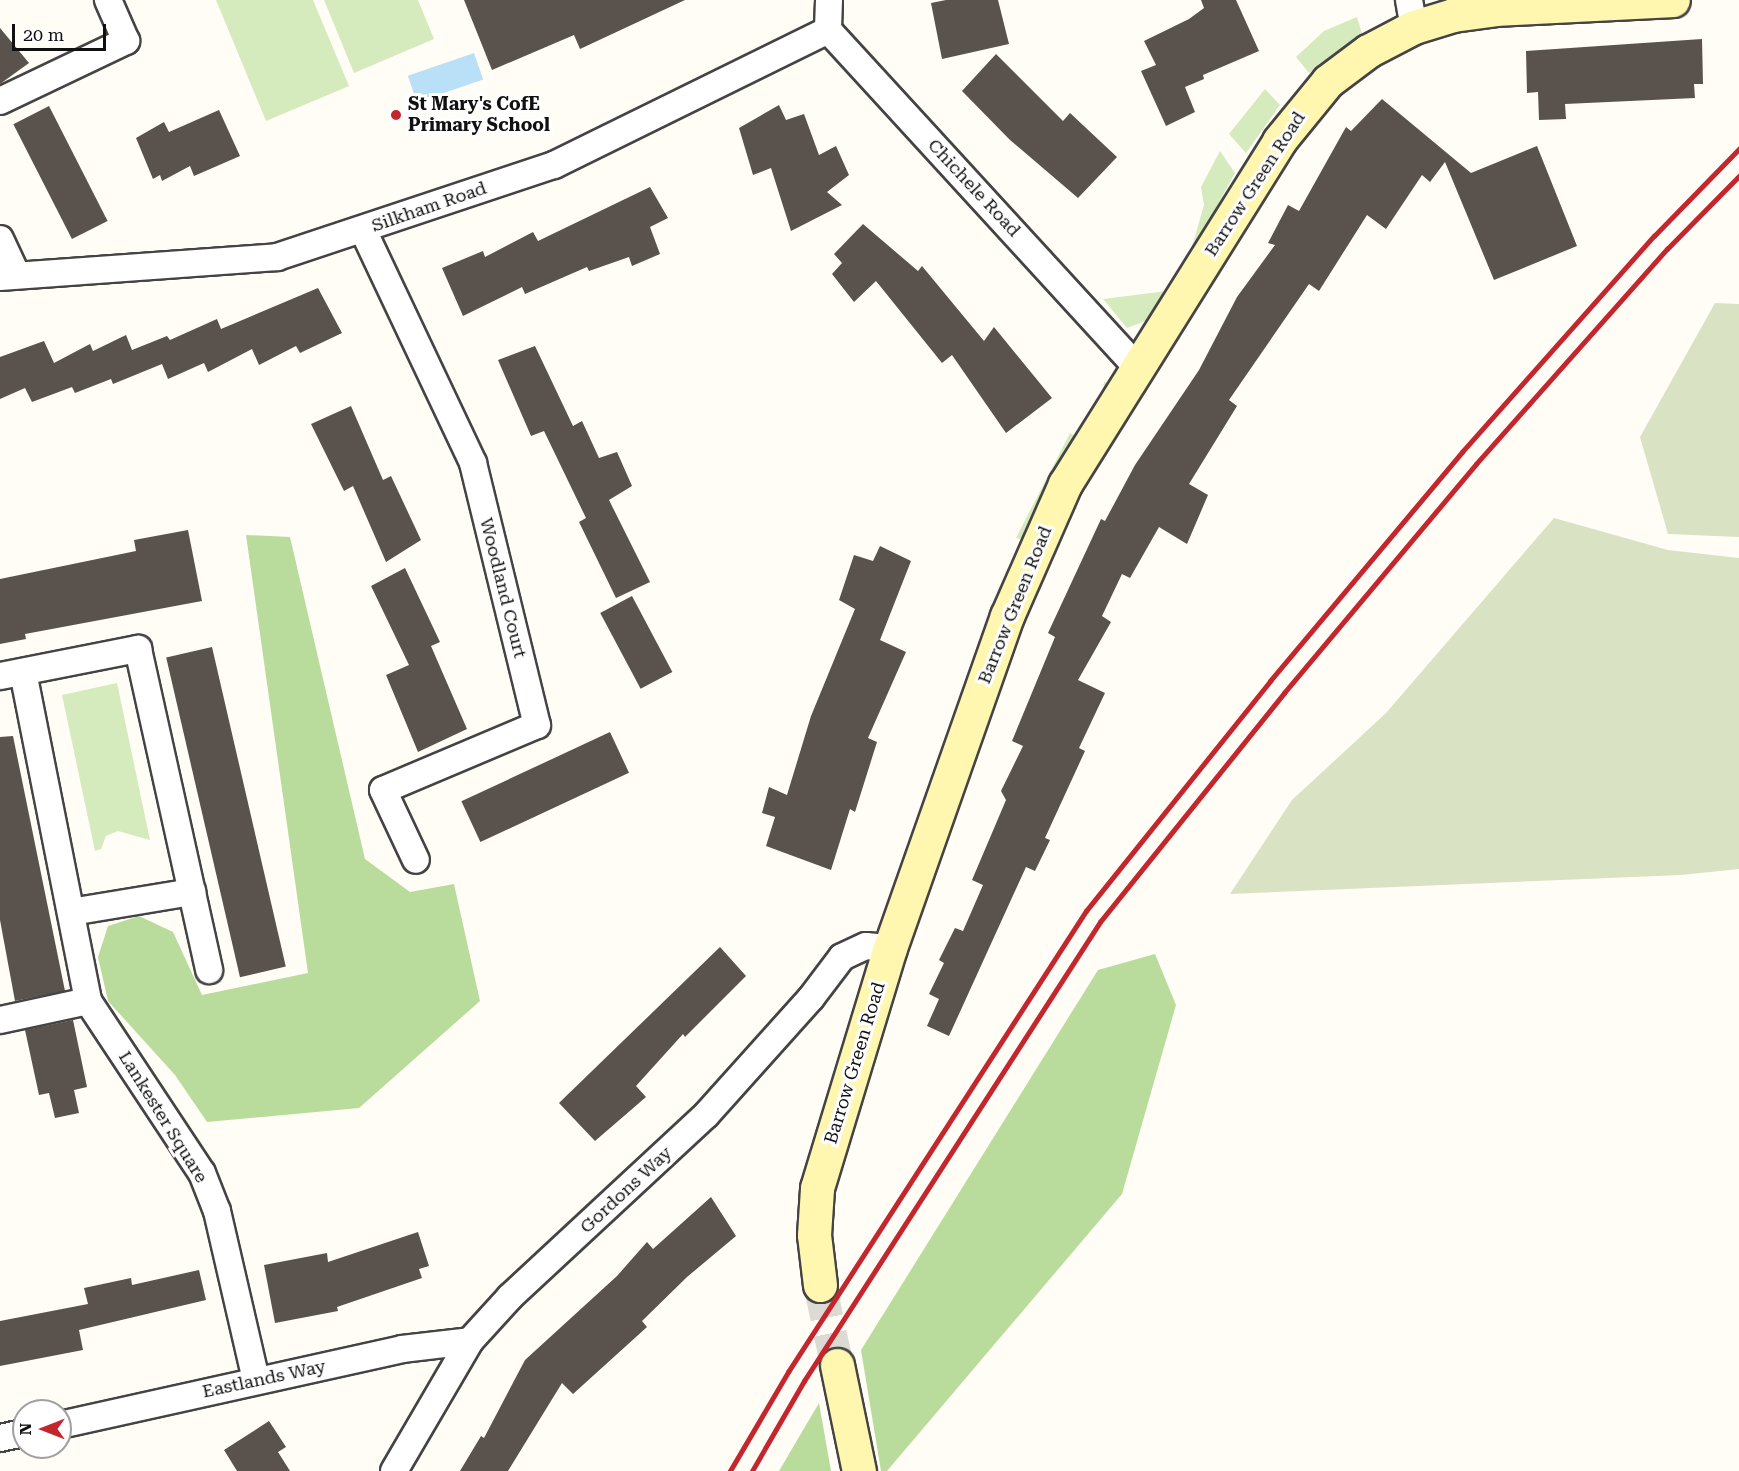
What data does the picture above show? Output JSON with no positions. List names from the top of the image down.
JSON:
{
  "streets": {
    "street": [
      "Barrow Green Road",
      "Chichele Road",
      "Silkham Road",
      "Woodland Court",
      "Lankester Square",
      "Gordons Way",
      "Eastlands Way"
    ]
  },
  "crossings": [
    ["Barrow Green Road", "Chichele Road"],
    ["Barrow Green Road", "Gordons Way"],
    ["Chichele Road", "Silkham Road"],
    ["Silkham Road", "Woodland Court"],
    ["Lankester Square", "Eastlands Way"],
    ["Gordons Way", "Eastlands Way"]
  ],
  "places": ["St Mary's CofE Primary School"],
  "scale_bar": "20 m",
  "north": "left"
}
